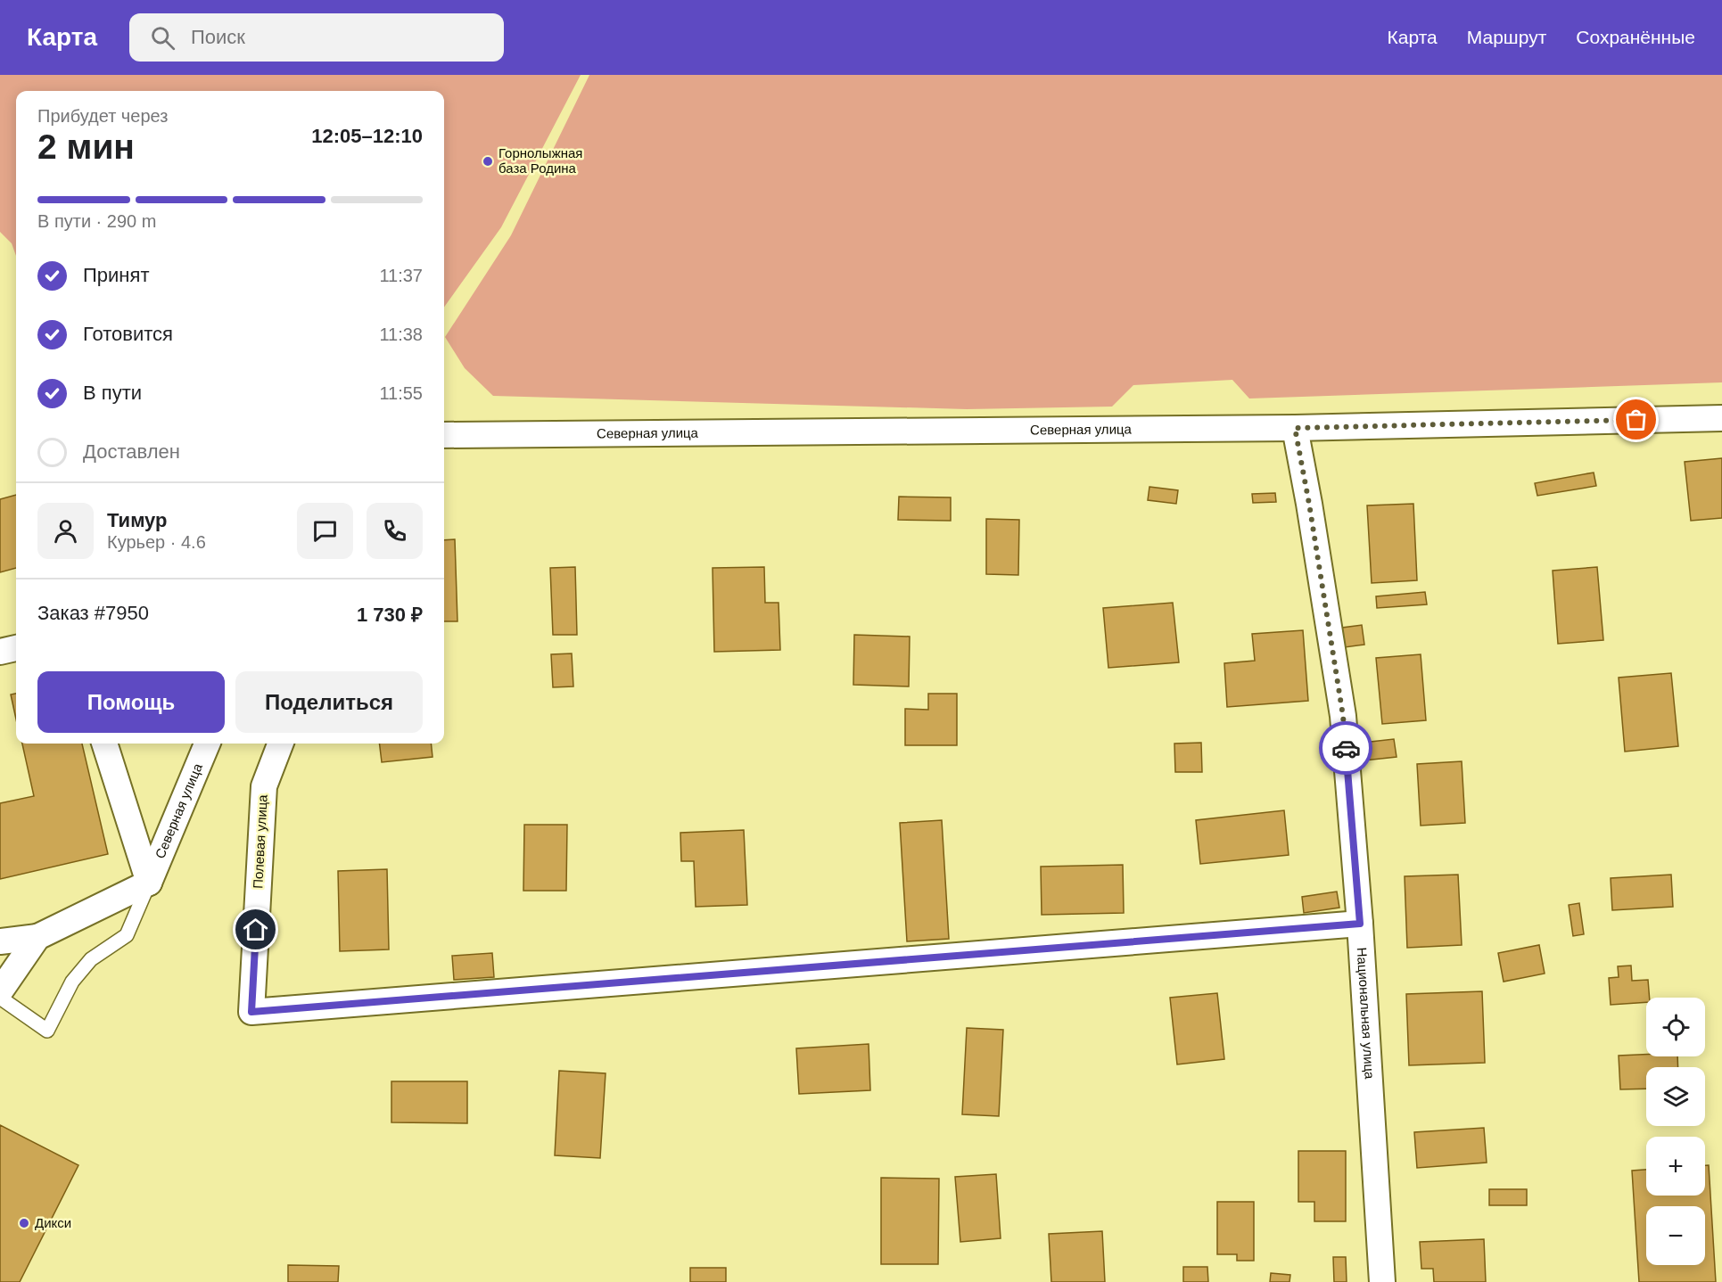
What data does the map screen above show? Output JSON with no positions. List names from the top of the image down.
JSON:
{
  "streets": {
    "street": ["Северная улица", "Полевая улица", "Национальная улица"]
  },
  "crossings": [
    ["Северная улица", "Национальная улица"],
    ["Полевая улица", "Национальная улица"]
  ],
  "places": ["Горнолыжная база Родина", "Дикси"],
  "page": {
    "header": "Карта",
    "search": "Поиск",
    "nav": ["Карта", "Маршрут", "Сохранённые"],
    "heading": ["2 мин", "Прибудет через", "12:05–12:10"],
    "panel": [
      "Тимур",
      "Курьер · 4.6",
      "Заказ #7950",
      "1 730 ₽"
    ],
    "bar": "В пути · 290 m",
    "list": [
      ["Принят", "11:37"],
      ["Готовится", "11:38"],
      ["В пути", "11:55"],
      "Доставлен"
    ],
    "buttons": ["Помощь", "Поделиться"],
    "map_buttons": ["+", "−"]
  }
}
